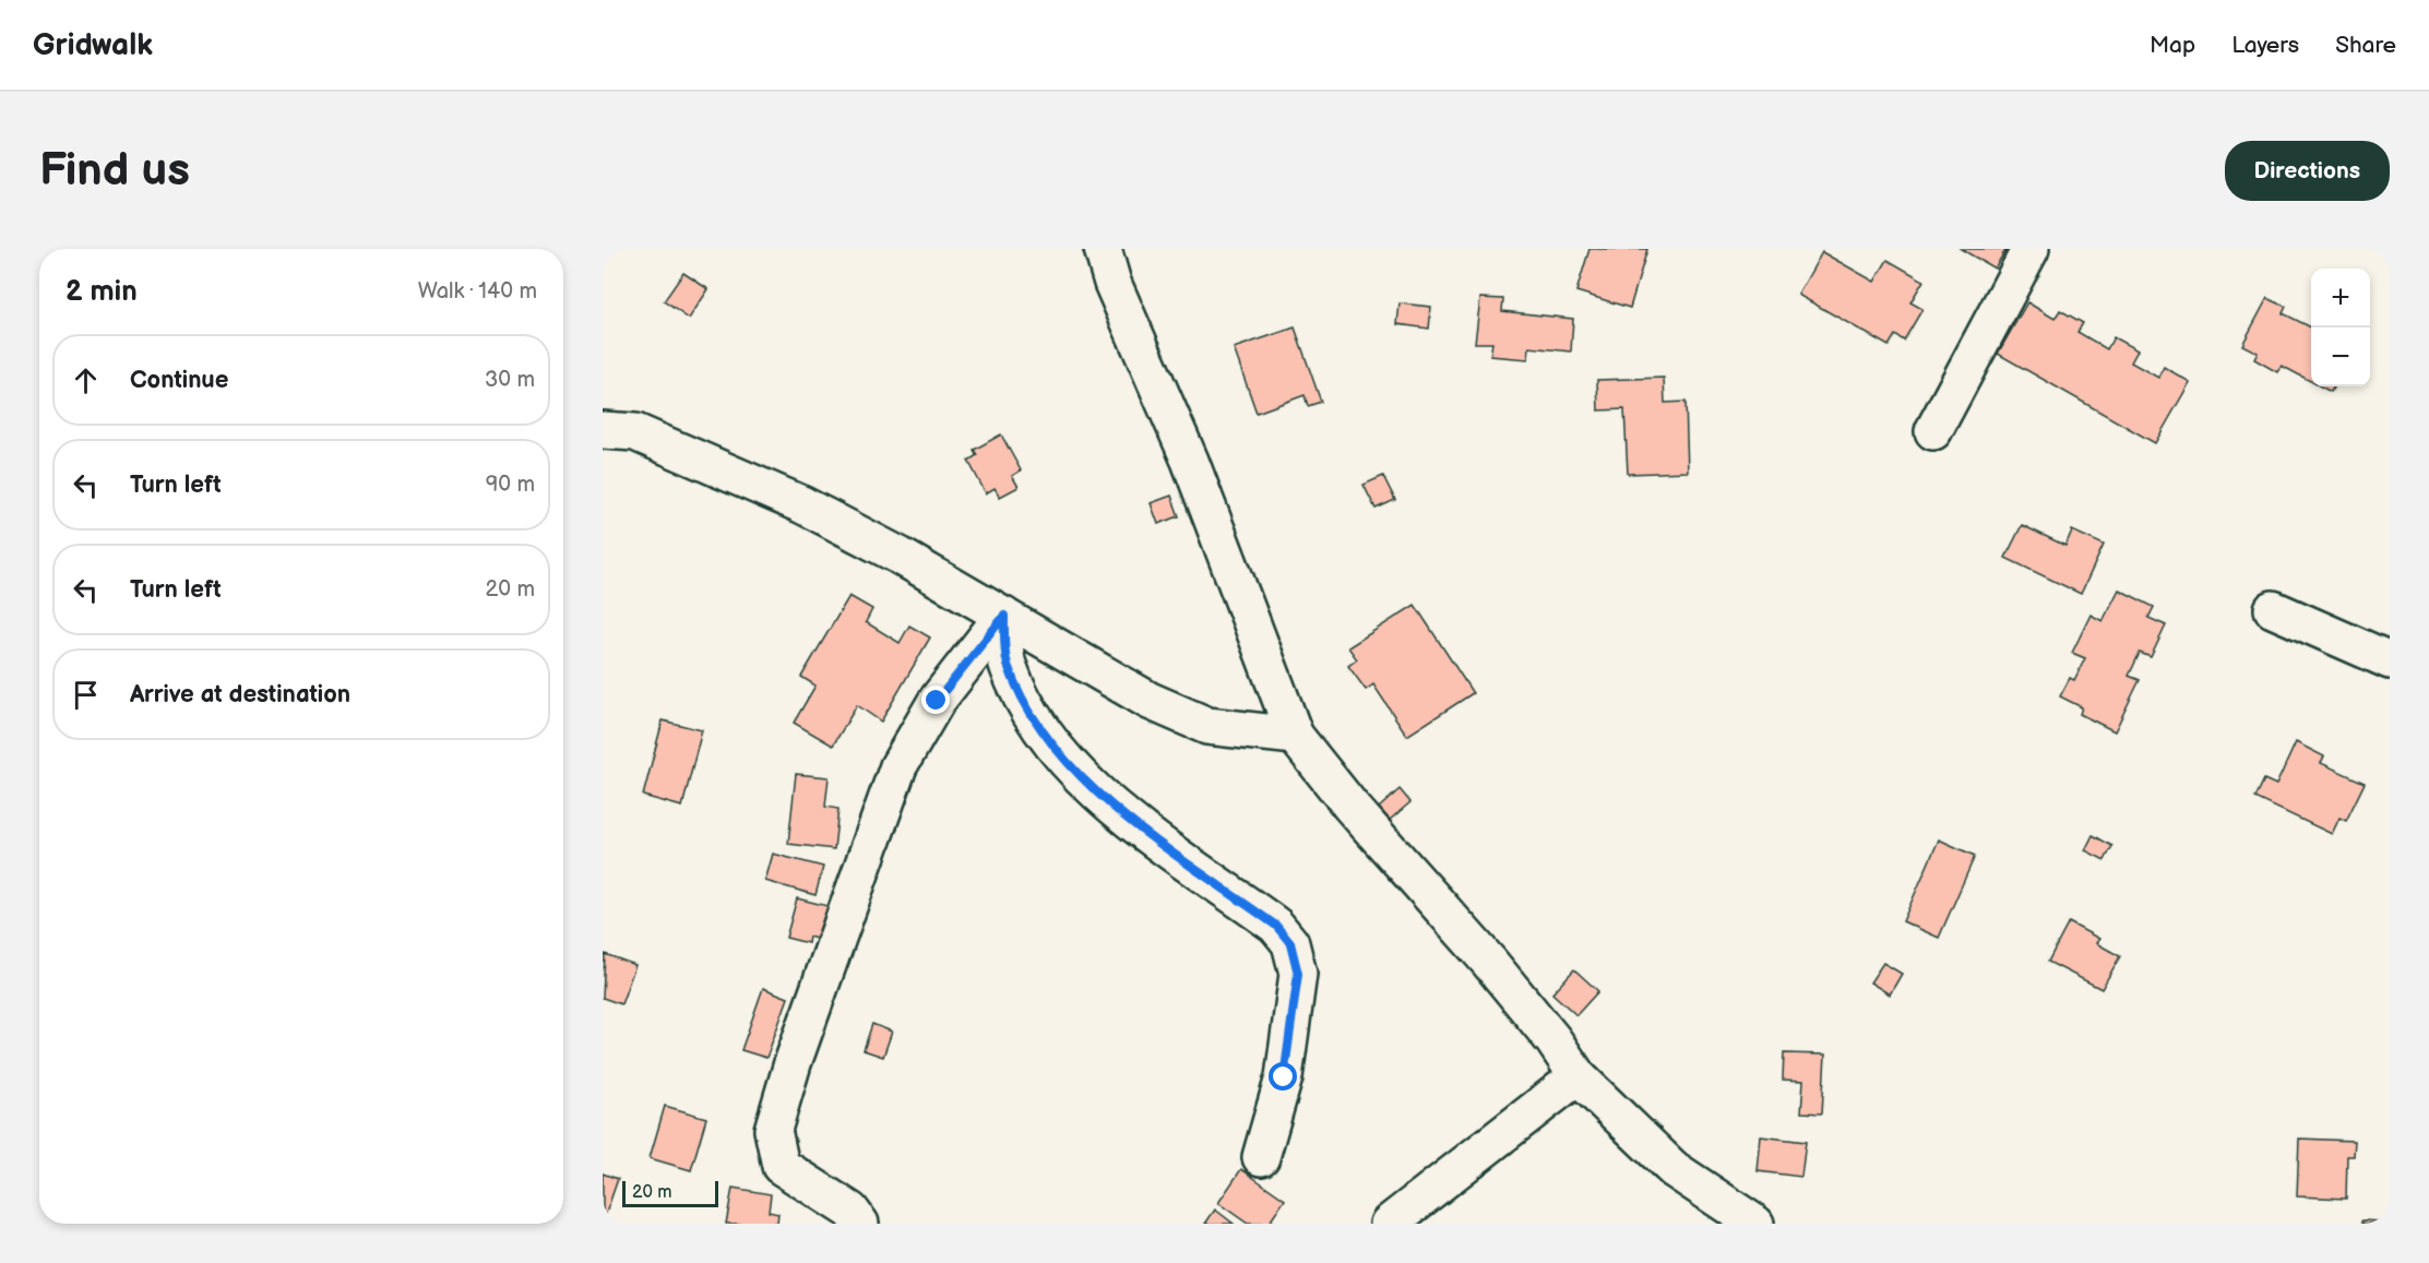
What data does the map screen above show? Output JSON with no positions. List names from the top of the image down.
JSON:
{
  "scale_bar": "20 m",
  "page": {
    "header": "Gridwalk",
    "nav": ["Map", "Layers", "Share"],
    "buttons": "Directions",
    "title": "Find us",
    "heading": ["2 min", "Walk · 140 m"],
    "map_buttons": ["+", "−"],
    "list": [
      ["Continue", "30 m"],
      ["Turn left", "90 m"],
      ["Turn left", "20 m"],
      "Arrive at destination"
    ],
    "scale": "20 m"
  }
}
